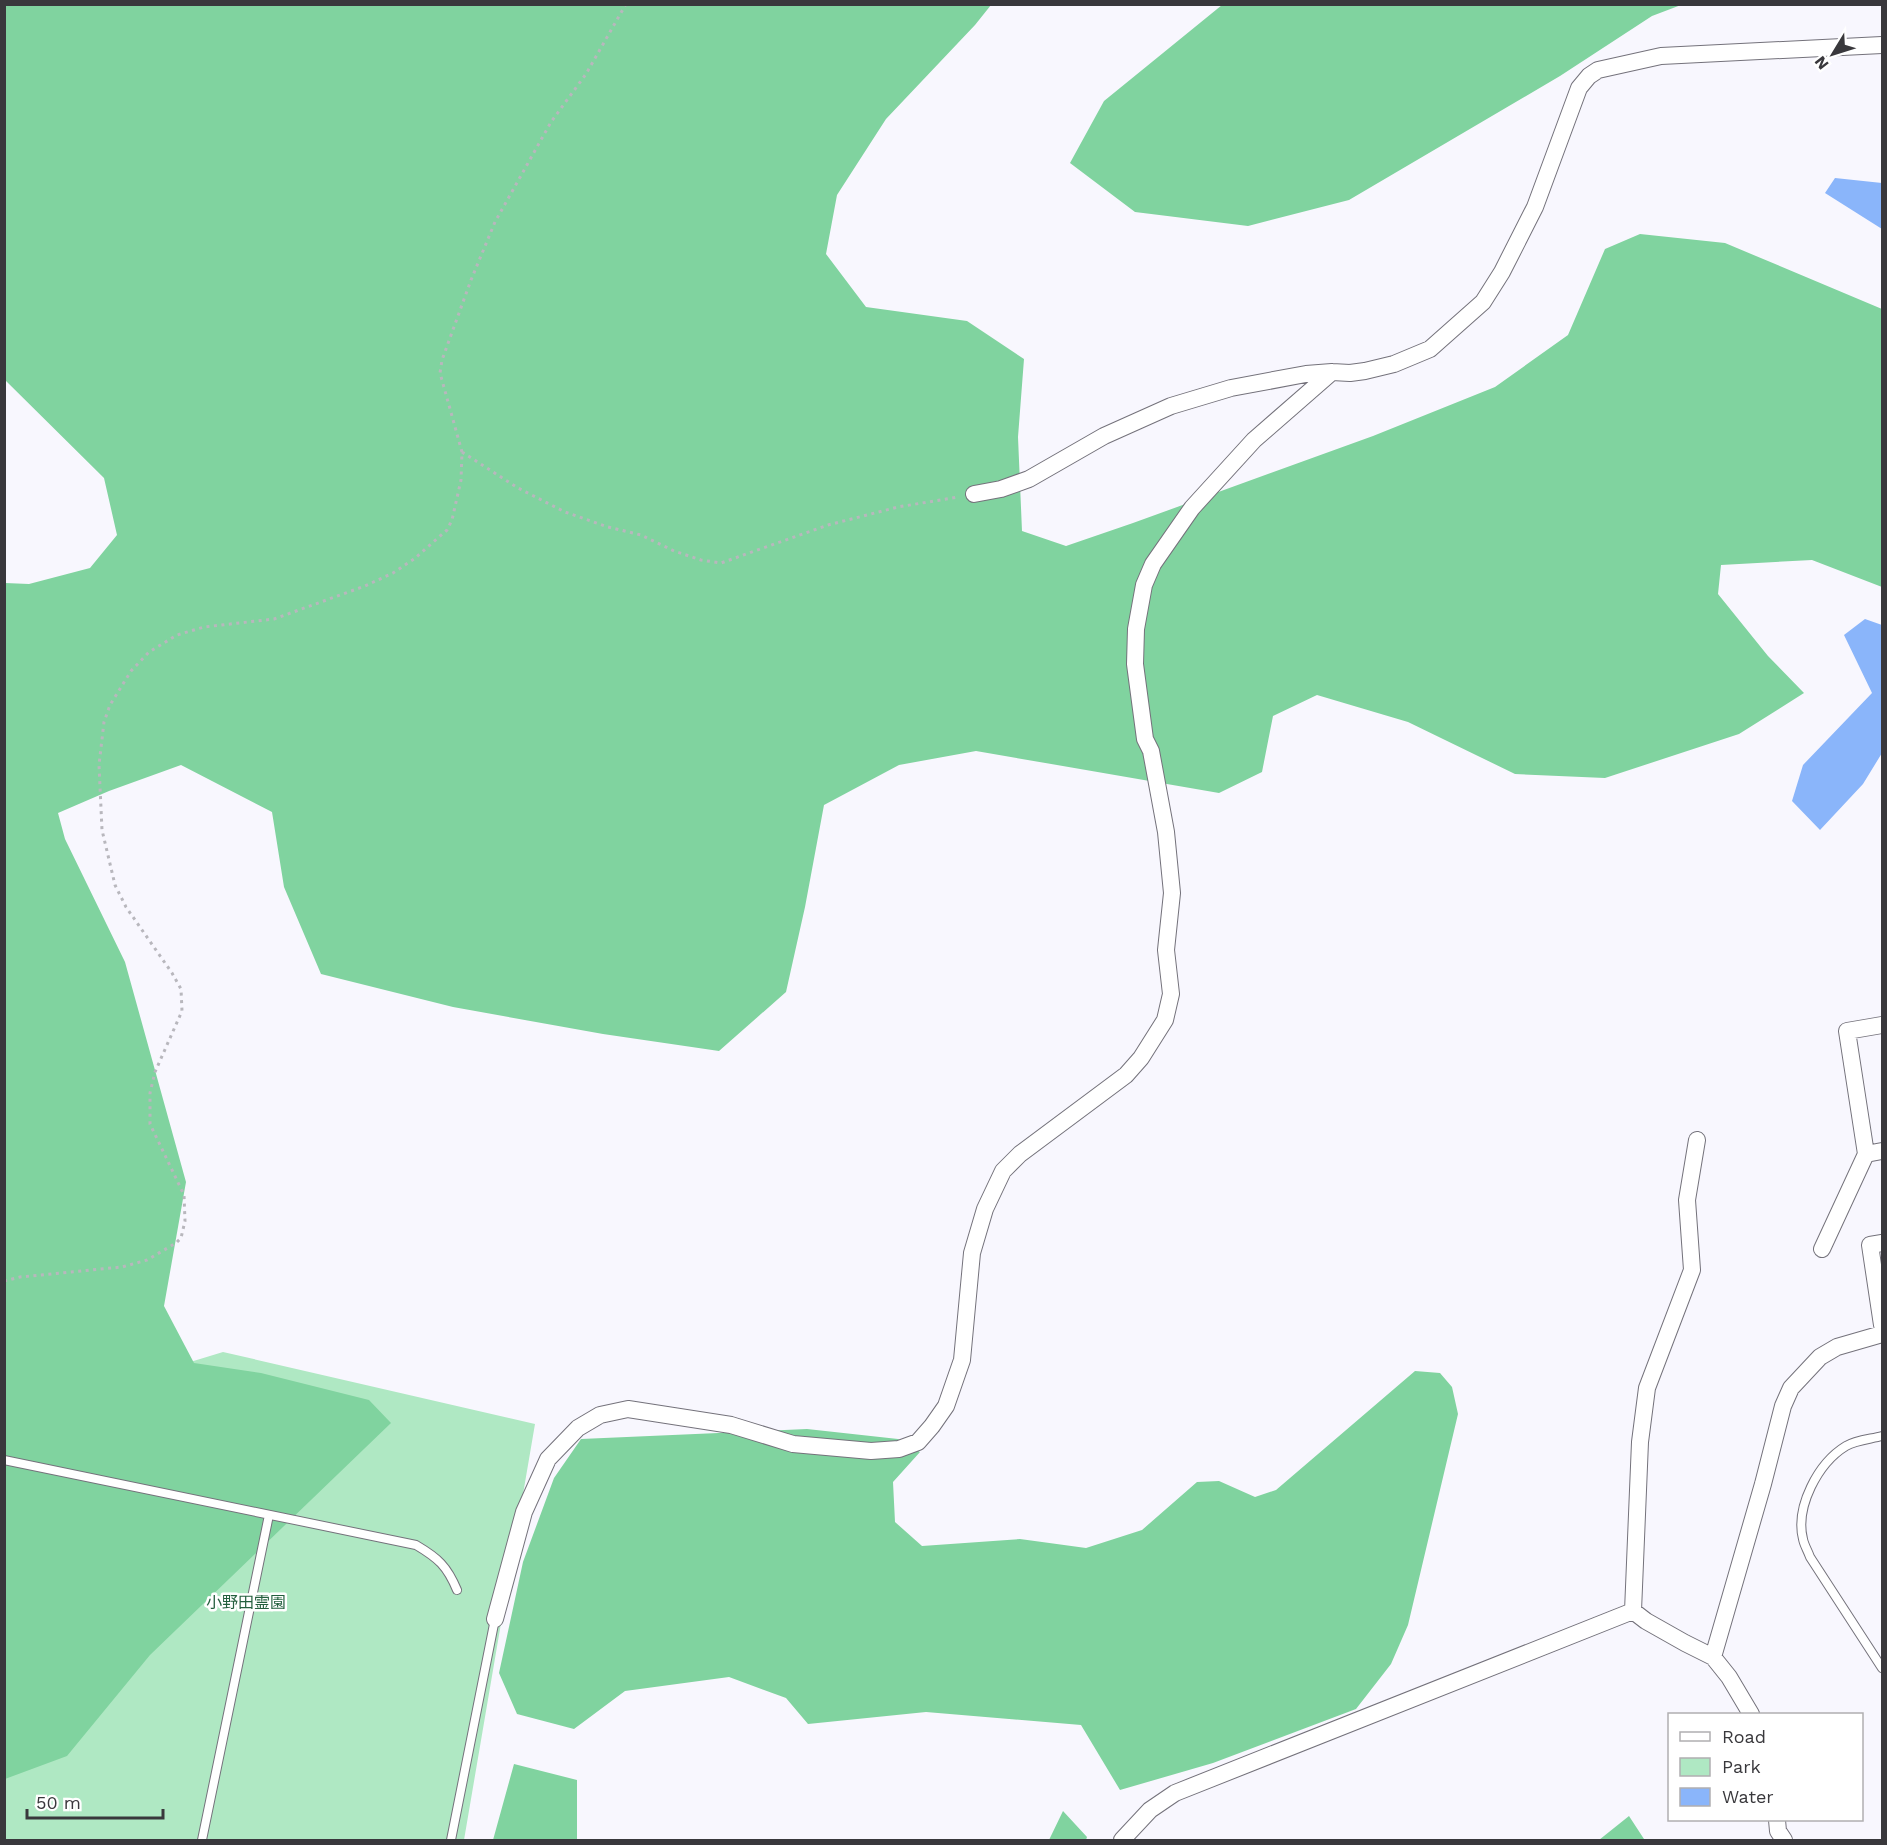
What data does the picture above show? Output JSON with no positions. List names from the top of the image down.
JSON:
{
  "parks": ["小野田霊園"],
  "legend": ["Road", "Park", "Water"],
  "scale_bar": "50 m",
  "north": "bottom left"
}
